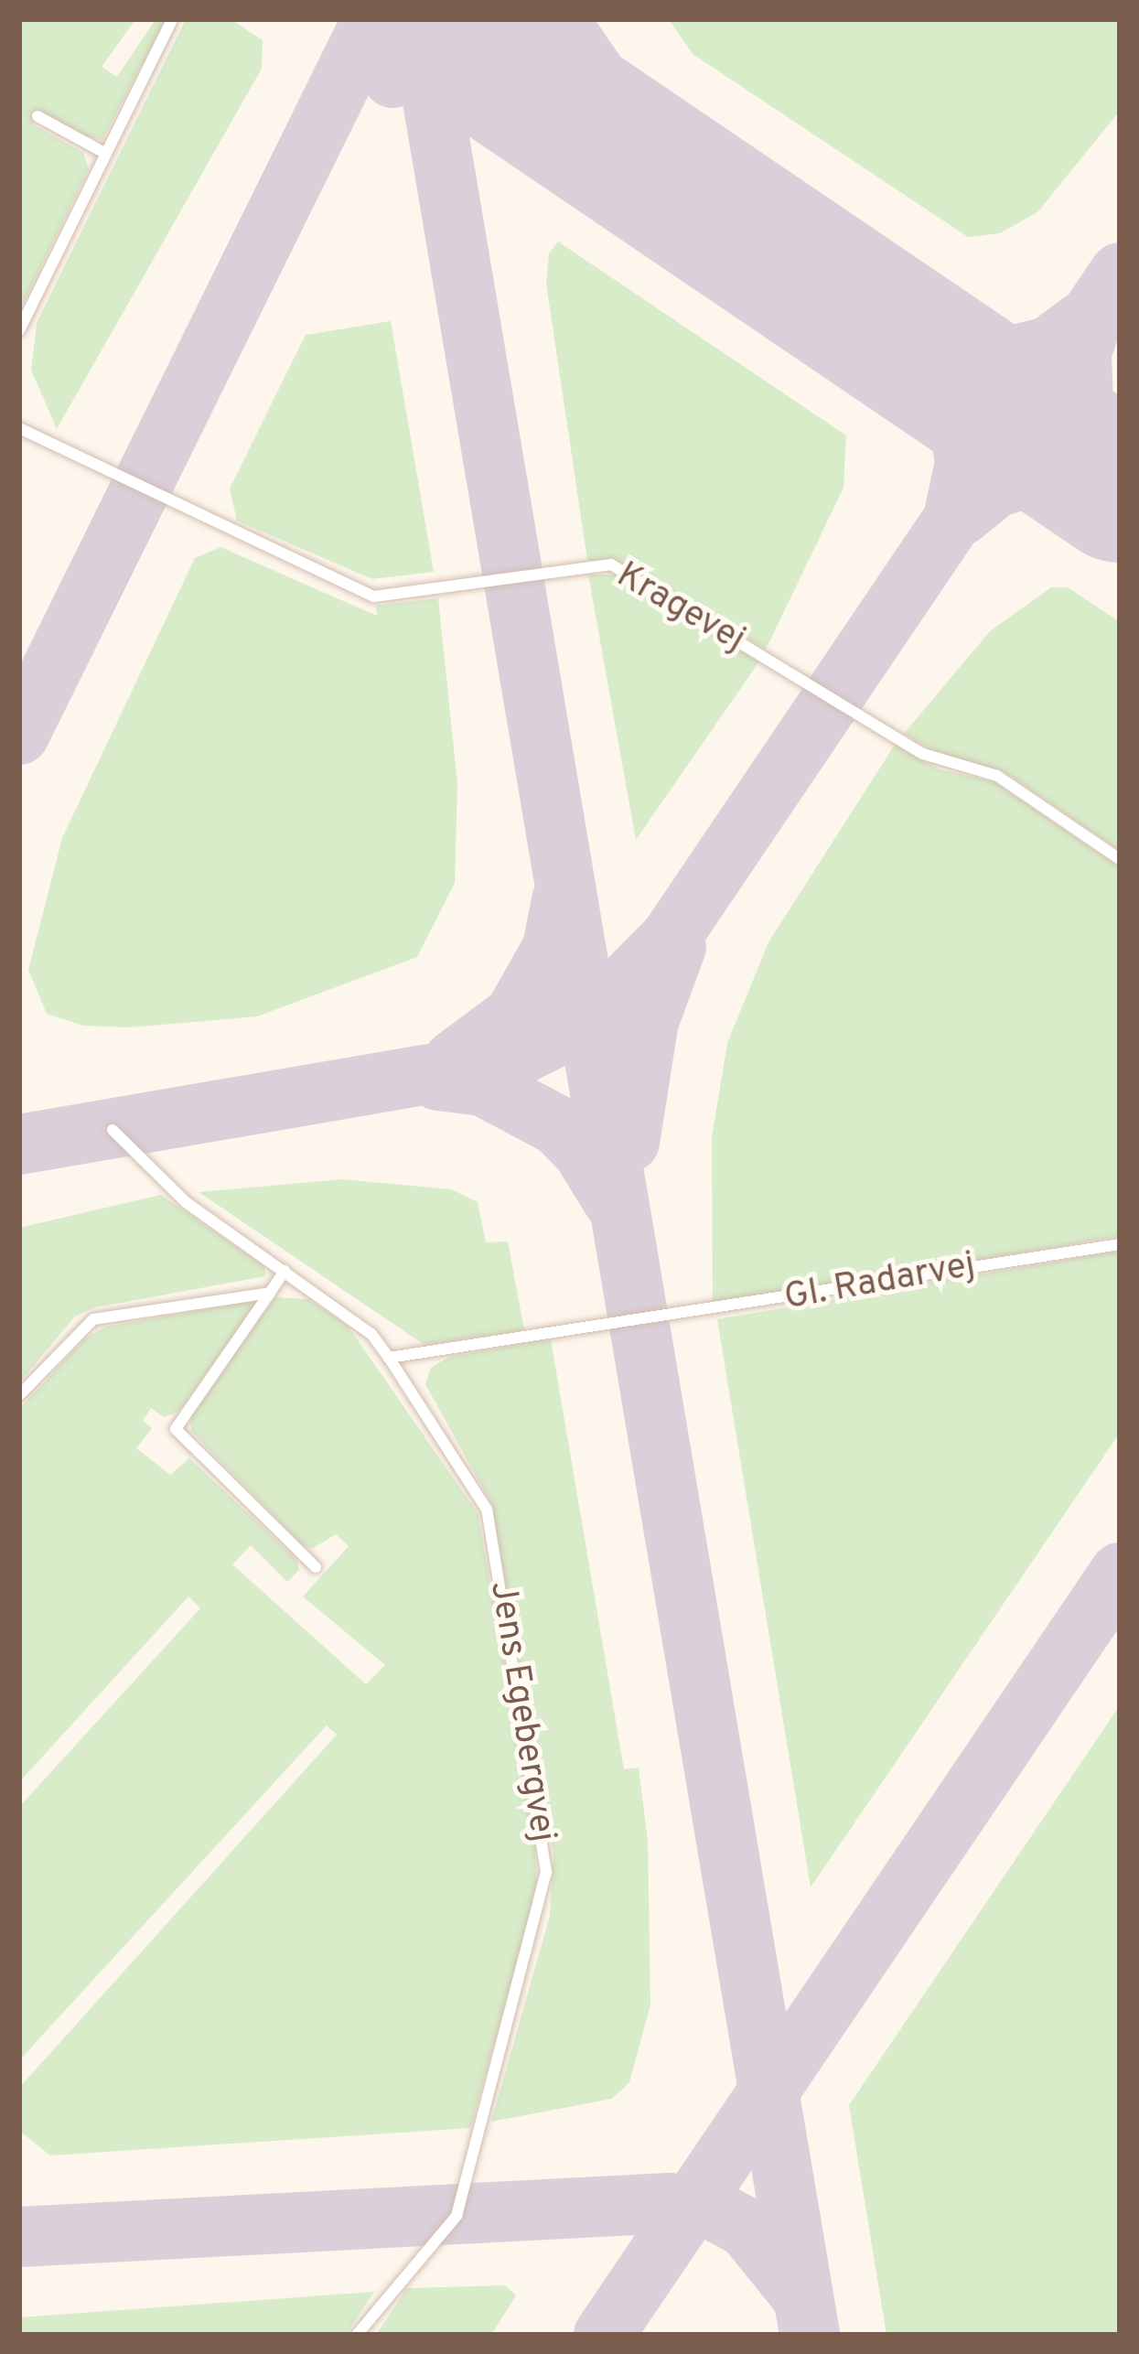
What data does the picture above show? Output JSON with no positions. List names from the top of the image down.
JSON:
{
  "streets": {
    "lane": ["Kragevej", "Gl. Radarvej", "Jens Egebergvej"]
  },
  "crossings": [
    ["Gl. Radarvej", "Jens Egebergvej"]
  ]
}
